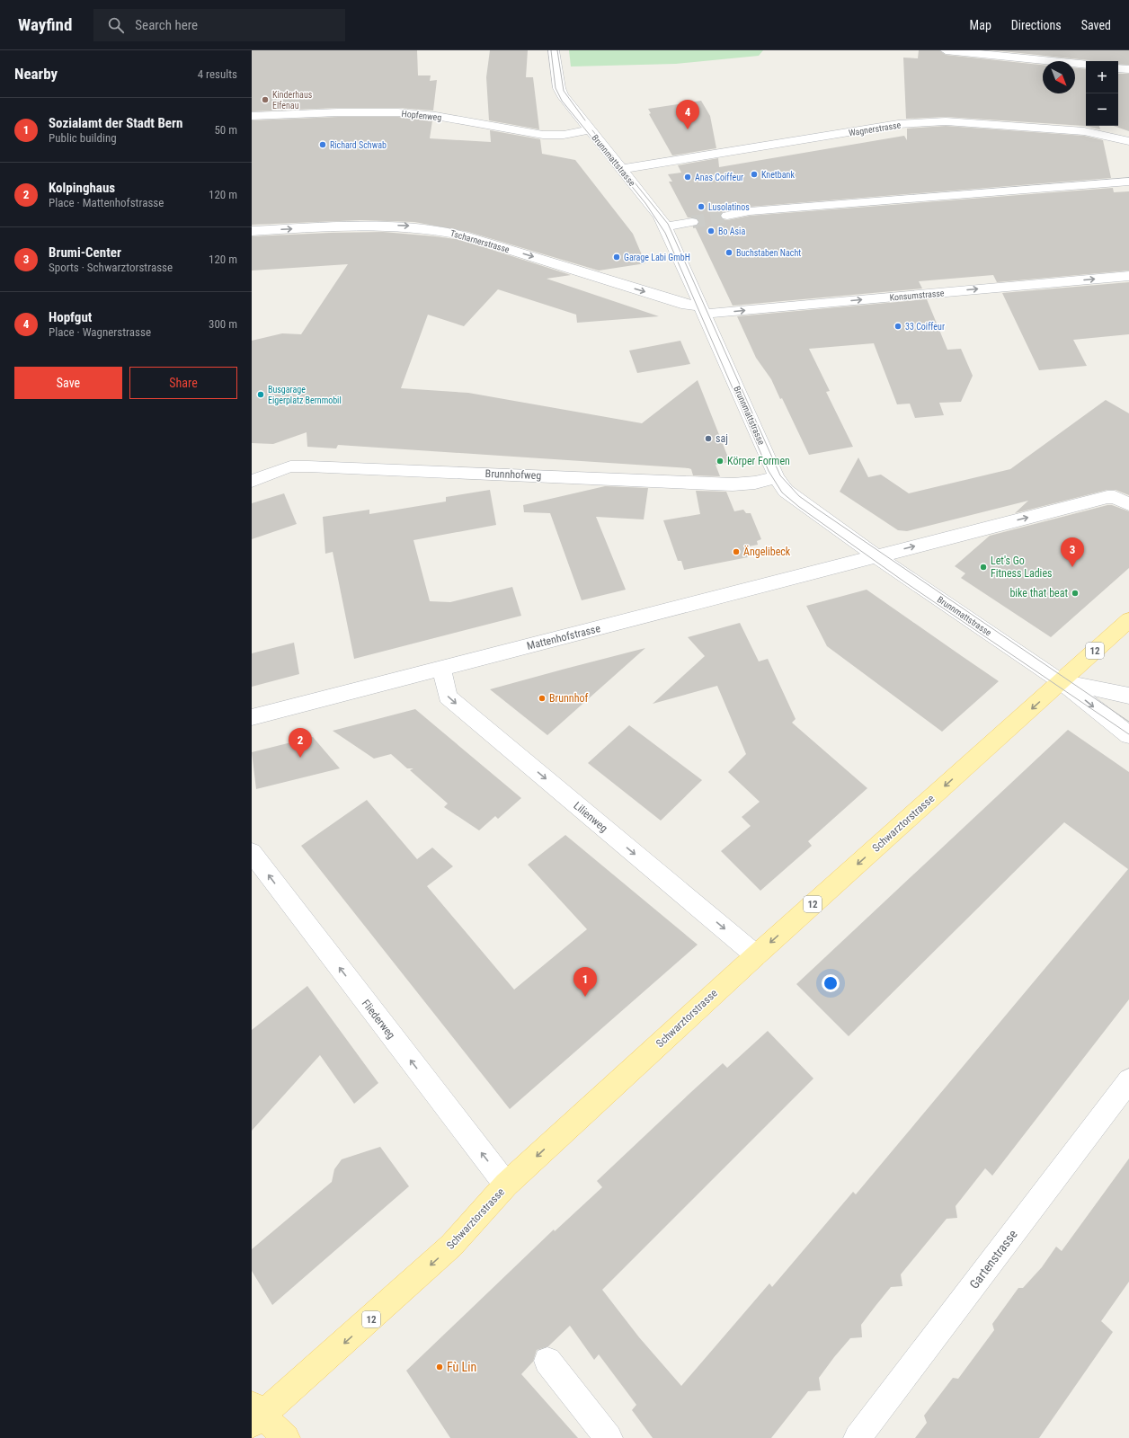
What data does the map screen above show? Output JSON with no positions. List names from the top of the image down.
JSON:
{
  "streets": {
    "main road": ["12", "Schwarztorstrasse"],
    "street": [
      "Hopfenweg",
      "Wagnerstrasse",
      "Brunnmattstrasse",
      "Tscharnerstrasse",
      "Konsumstrasse",
      "Brunnhofweg",
      "Mattenhofstrasse",
      "Lilienweg",
      "Fliederweg",
      "Gartenstrasse"
    ]
  },
  "crossings": [
    ["Hopfenweg", "Brunnmattstrasse"],
    ["Wagnerstrasse", "Brunnmattstrasse"],
    ["Brunnmattstrasse", "Tscharnerstrasse"],
    ["Brunnmattstrasse", "Konsumstrasse"],
    ["Brunnmattstrasse", "Brunnhofweg"],
    ["Brunnmattstrasse", "Mattenhofstrasse"],
    ["Brunnmattstrasse", "Schwarztorstrasse"],
    ["Tscharnerstrasse", "Konsumstrasse"],
    ["Mattenhofstrasse", "Lilienweg"],
    ["Lilienweg", "Schwarztorstrasse"],
    ["Schwarztorstrasse", "Fliederweg"]
  ],
  "one_way": [
    "Tscharnerstrasse",
    "Lilienweg",
    "Schwarztorstrasse",
    "Fliederweg"
  ],
  "places": [
    "Kinderhaus Elfenau",
    "Richard Schwab",
    "Knetbank",
    "Anas Coiffeur",
    "Lusolatinos",
    "Bo Asia",
    "Buchstaben Nacht",
    "Garage Labi GmbH",
    "33 Coiffeur",
    "Busgarage Eigerplatz Bernmobil",
    "saj",
    "Körper Formen",
    "Ängelibeck",
    "Let's Go Fitness Ladies",
    "bike that beat",
    "Brunnhof",
    "Fù Lin"
  ],
  "north": "bottom right",
  "page": {
    "header": "Wayfind",
    "search": "Search here",
    "nav": ["Map", "Directions", "Saved"],
    "heading": ["Nearby", "4 results"],
    "map_buttons": ["+", "−"],
    "list": [
      {
        "mark": "1",
        "name": "Sozialamt der Stadt Bern",
        "note": "Public building",
        "value": "50 m"
      },
      {
        "mark": "2",
        "name": "Kolpinghaus",
        "note": "Place · Mattenhofstrasse",
        "value": "120 m"
      },
      {
        "mark": "3",
        "name": "Brumi-Center",
        "note": "Sports · Schwarztorstrasse",
        "value": "120 m"
      },
      {
        "mark": "4",
        "name": "Hopfgut",
        "note": "Place · Wagnerstrasse",
        "value": "300 m"
      }
    ],
    "pins": [
      "4",
      "3",
      "2",
      "1"
    ],
    "buttons": ["Save", "Share"]
  }
}
